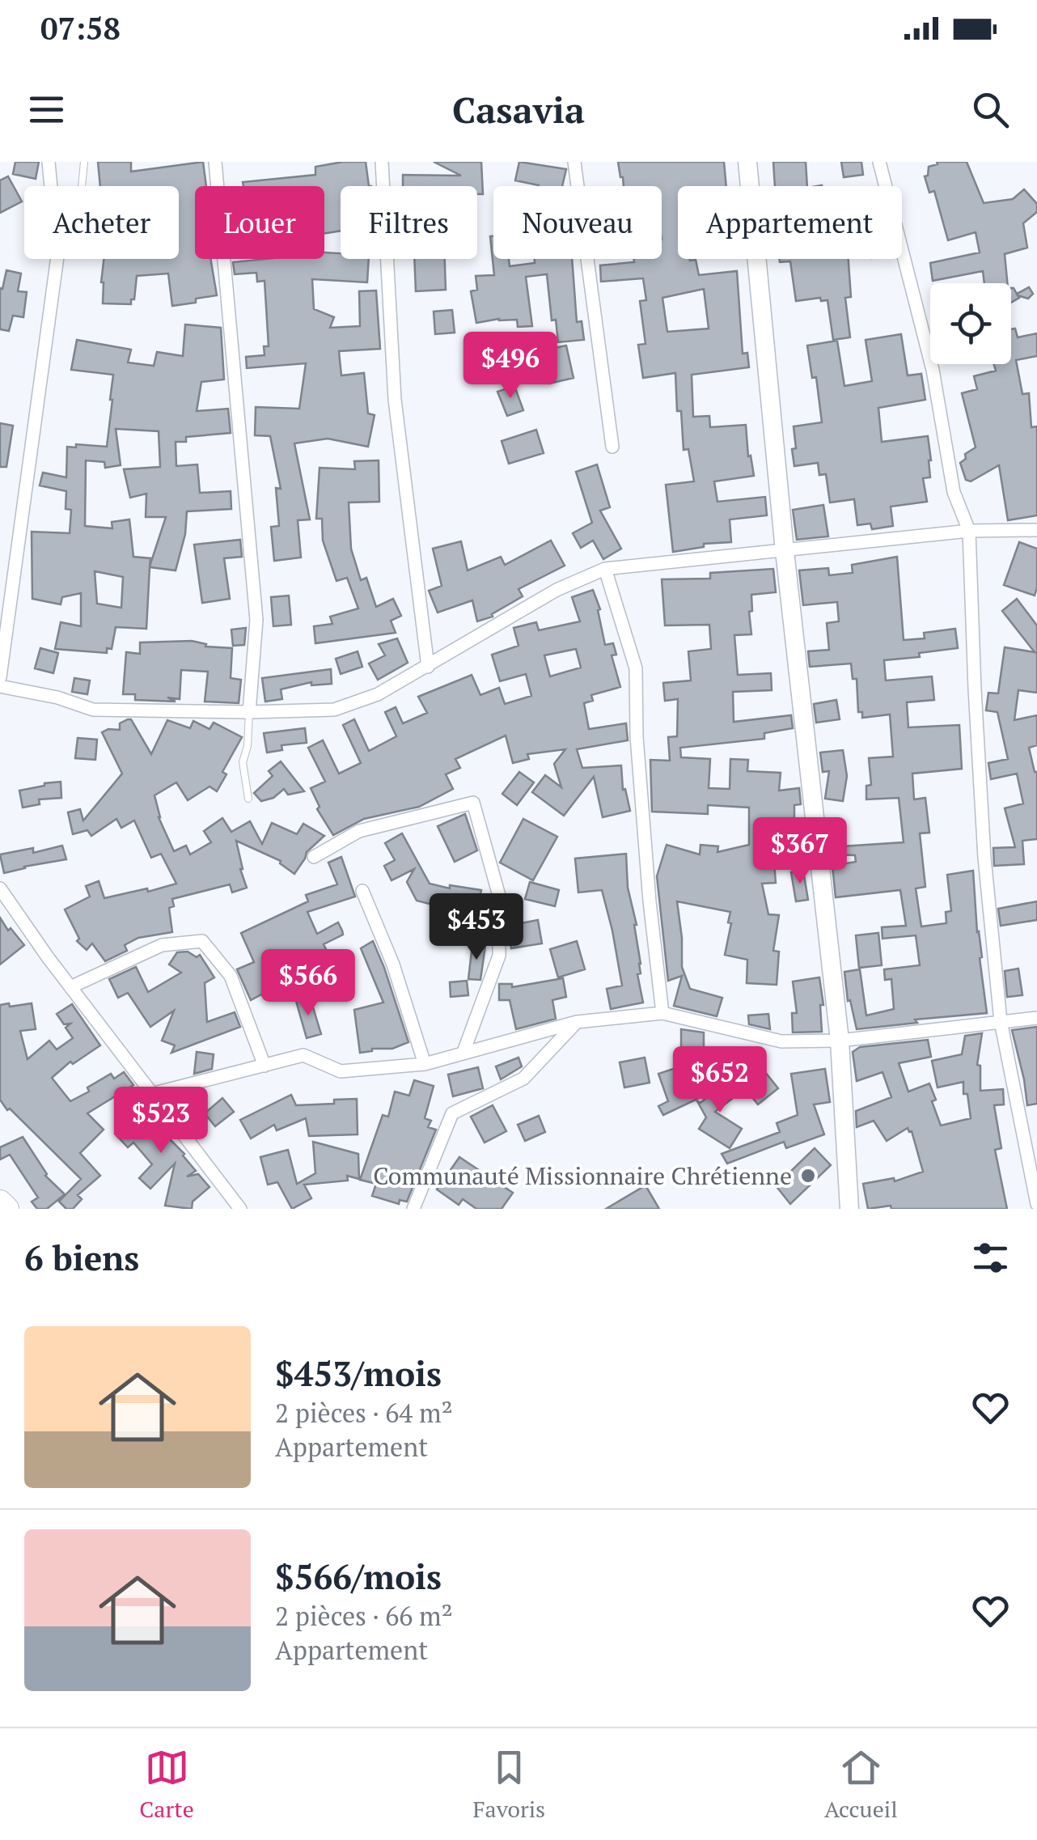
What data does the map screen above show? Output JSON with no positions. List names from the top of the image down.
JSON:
{
  "places": ["Communauté Missionnaire Chrétienne"],
  "page": {
    "status": "07:58",
    "header": "Casavia",
    "chip": [
      "Acheter",
      "Louer",
      "Filtres",
      "Nouveau",
      "Appartement"
    ],
    "price": [
      "$496",
      "$367",
      "$453",
      "$566",
      "$652",
      "$523"
    ],
    "heading": "6 biens",
    "list": [
      {
        "name": "$453/mois",
        "note": "2 pièces · 64 m² · Appartement"
      },
      {
        "name": "$566/mois",
        "note": "2 pièces · 66 m² · Appartement"
      }
    ],
    "tabs": ["Carte", "Favoris", "Accueil"]
  }
}
